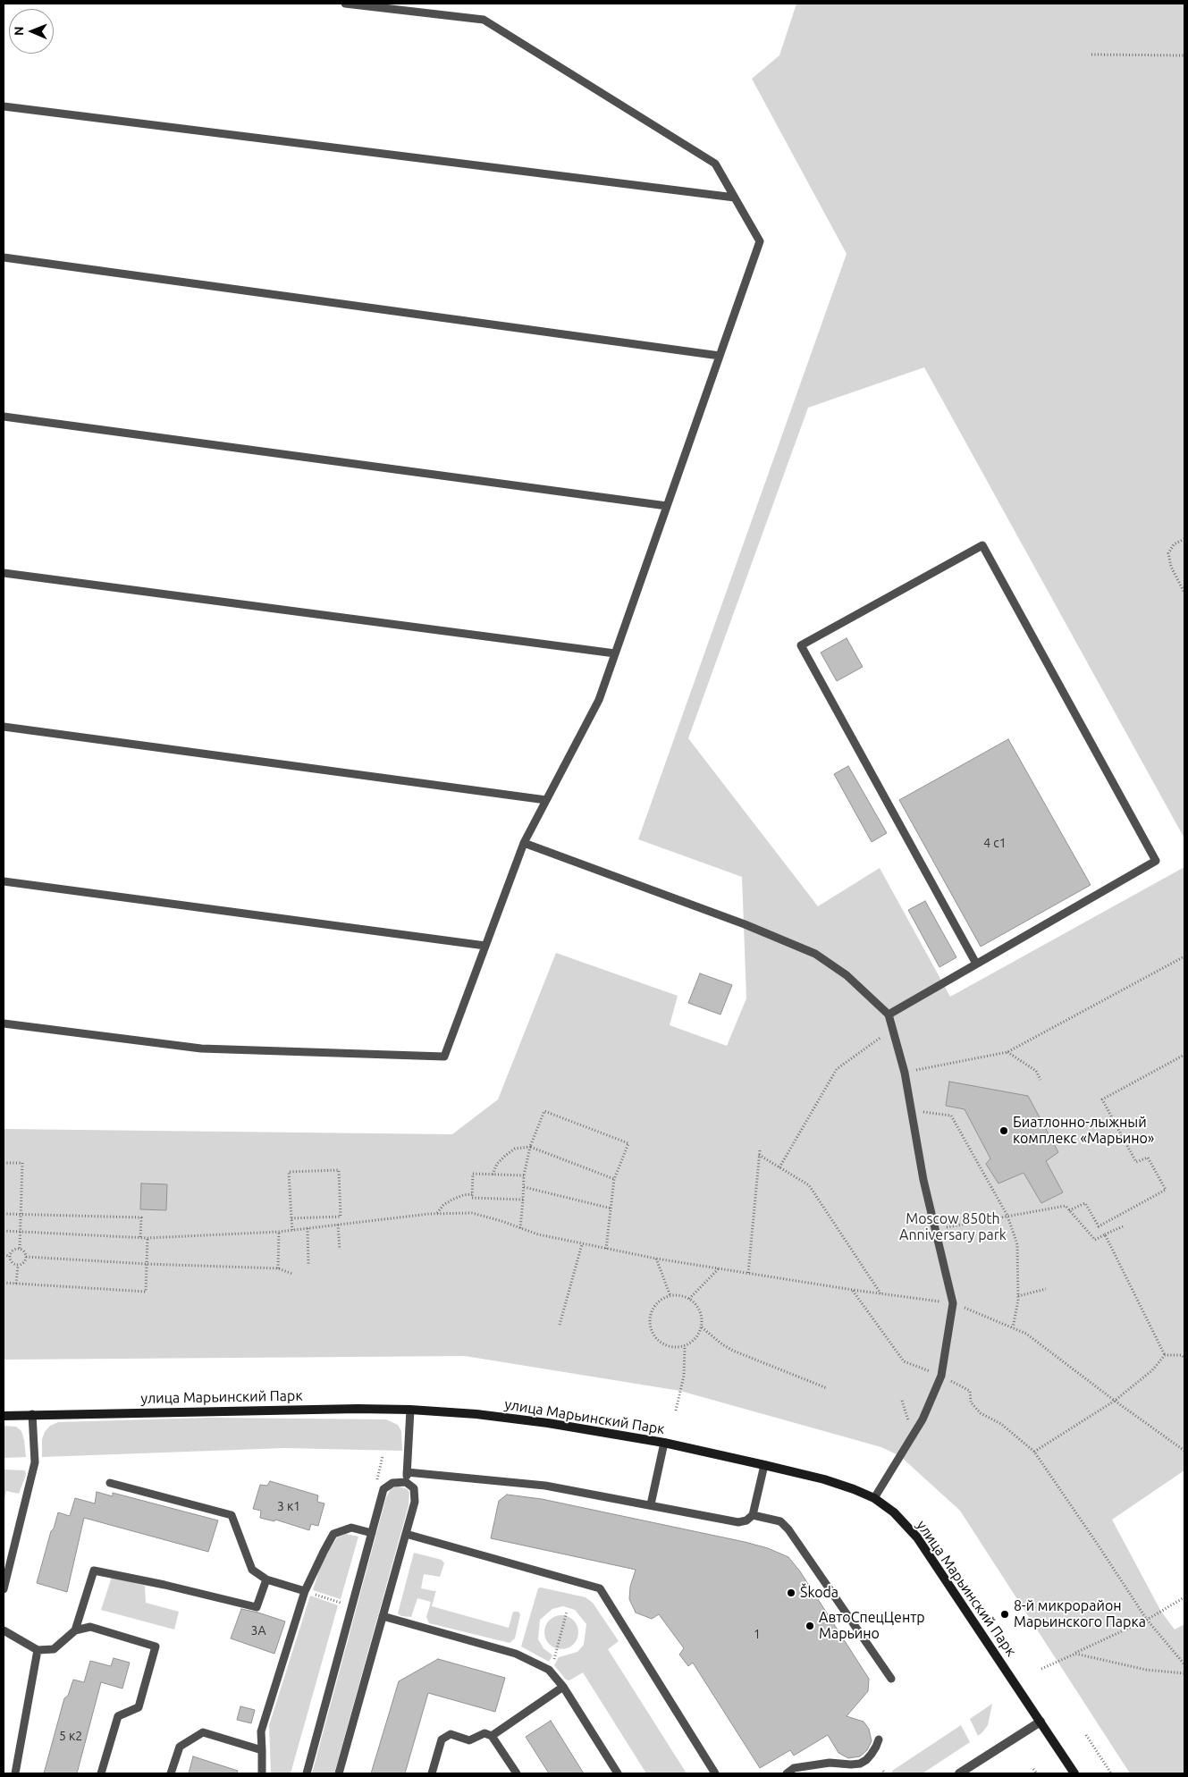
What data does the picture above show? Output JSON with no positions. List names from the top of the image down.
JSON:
{
  "streets": {
    "main road": ["улица Марьинский Парк"]
  },
  "parks": ["Moscow 850th Anniversary park"],
  "places": [
    "Биатлонно-лыжный комплекс «Марьино»",
    "Škoda",
    "8-й микрорайон Марьинского Парка",
    "АвтоСпецЦентр Марьино"
  ],
  "house_numbers": [
    "4 с1",
    "3 к1",
    "3А",
    "1",
    "5 к2"
  ],
  "north": "left"
}
